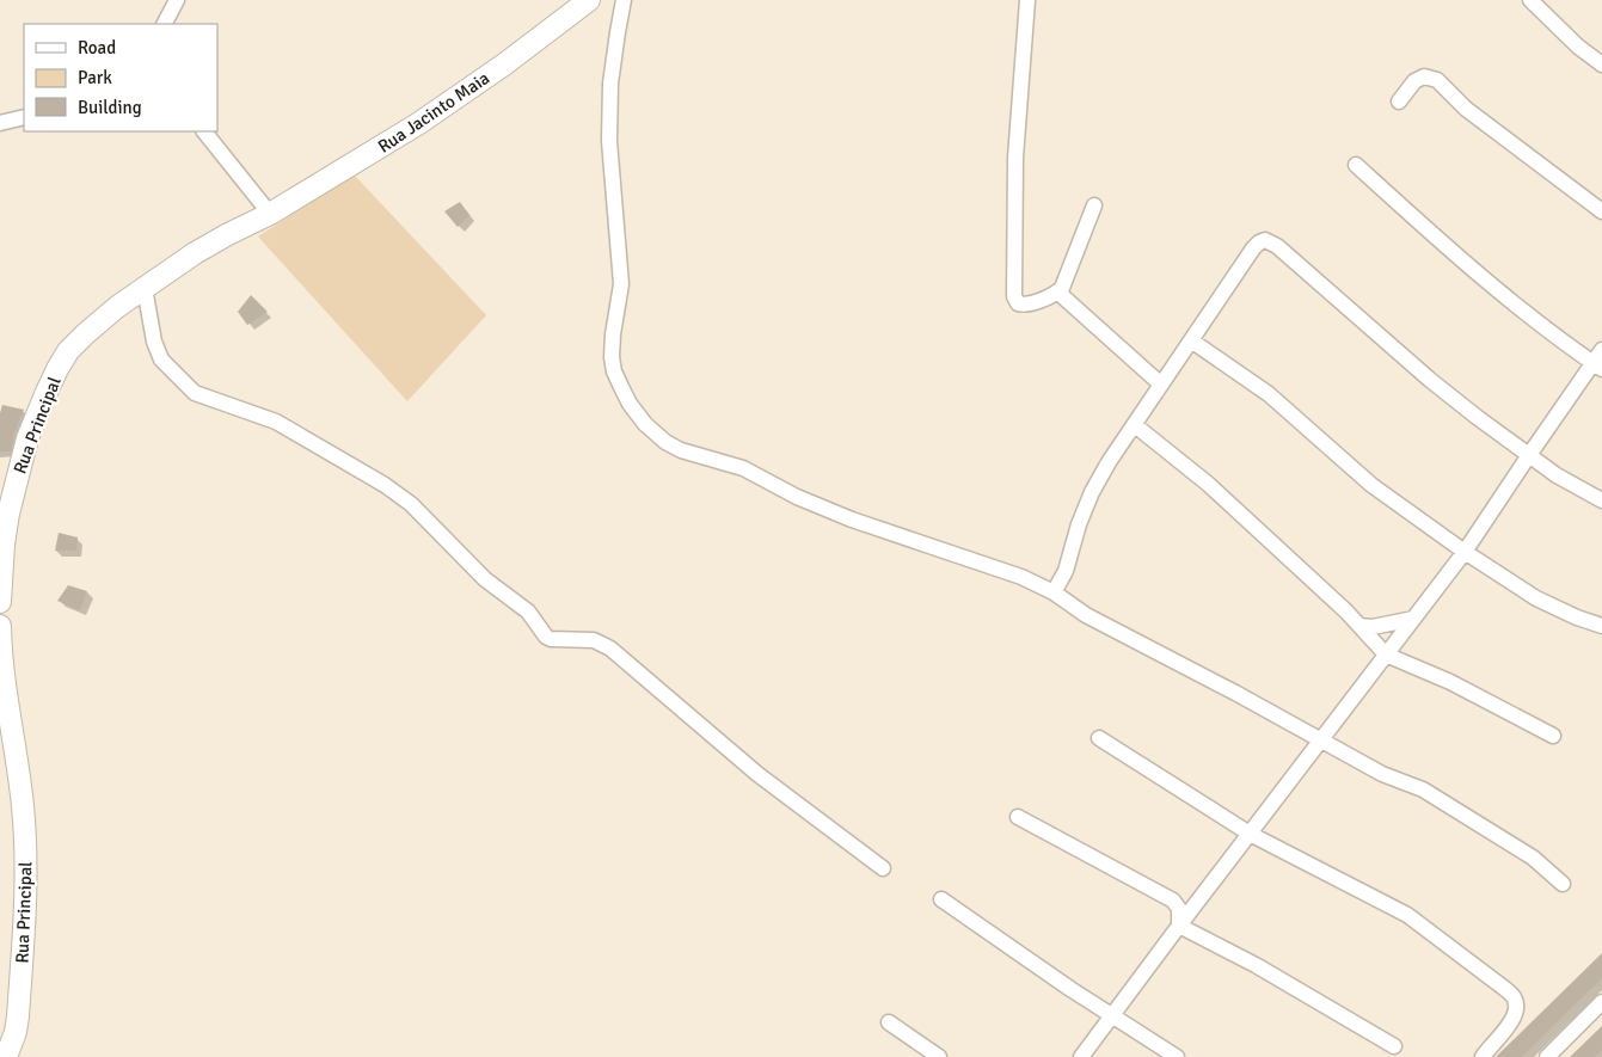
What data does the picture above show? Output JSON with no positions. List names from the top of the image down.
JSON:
{
  "streets": {
    "street": ["Rua Jacinto Maia", "Rua Principal"]
  },
  "crossings": [
    ["Rua Jacinto Maia", "Rua Principal"]
  ],
  "legend": ["Road", "Park", "Building"]
}
